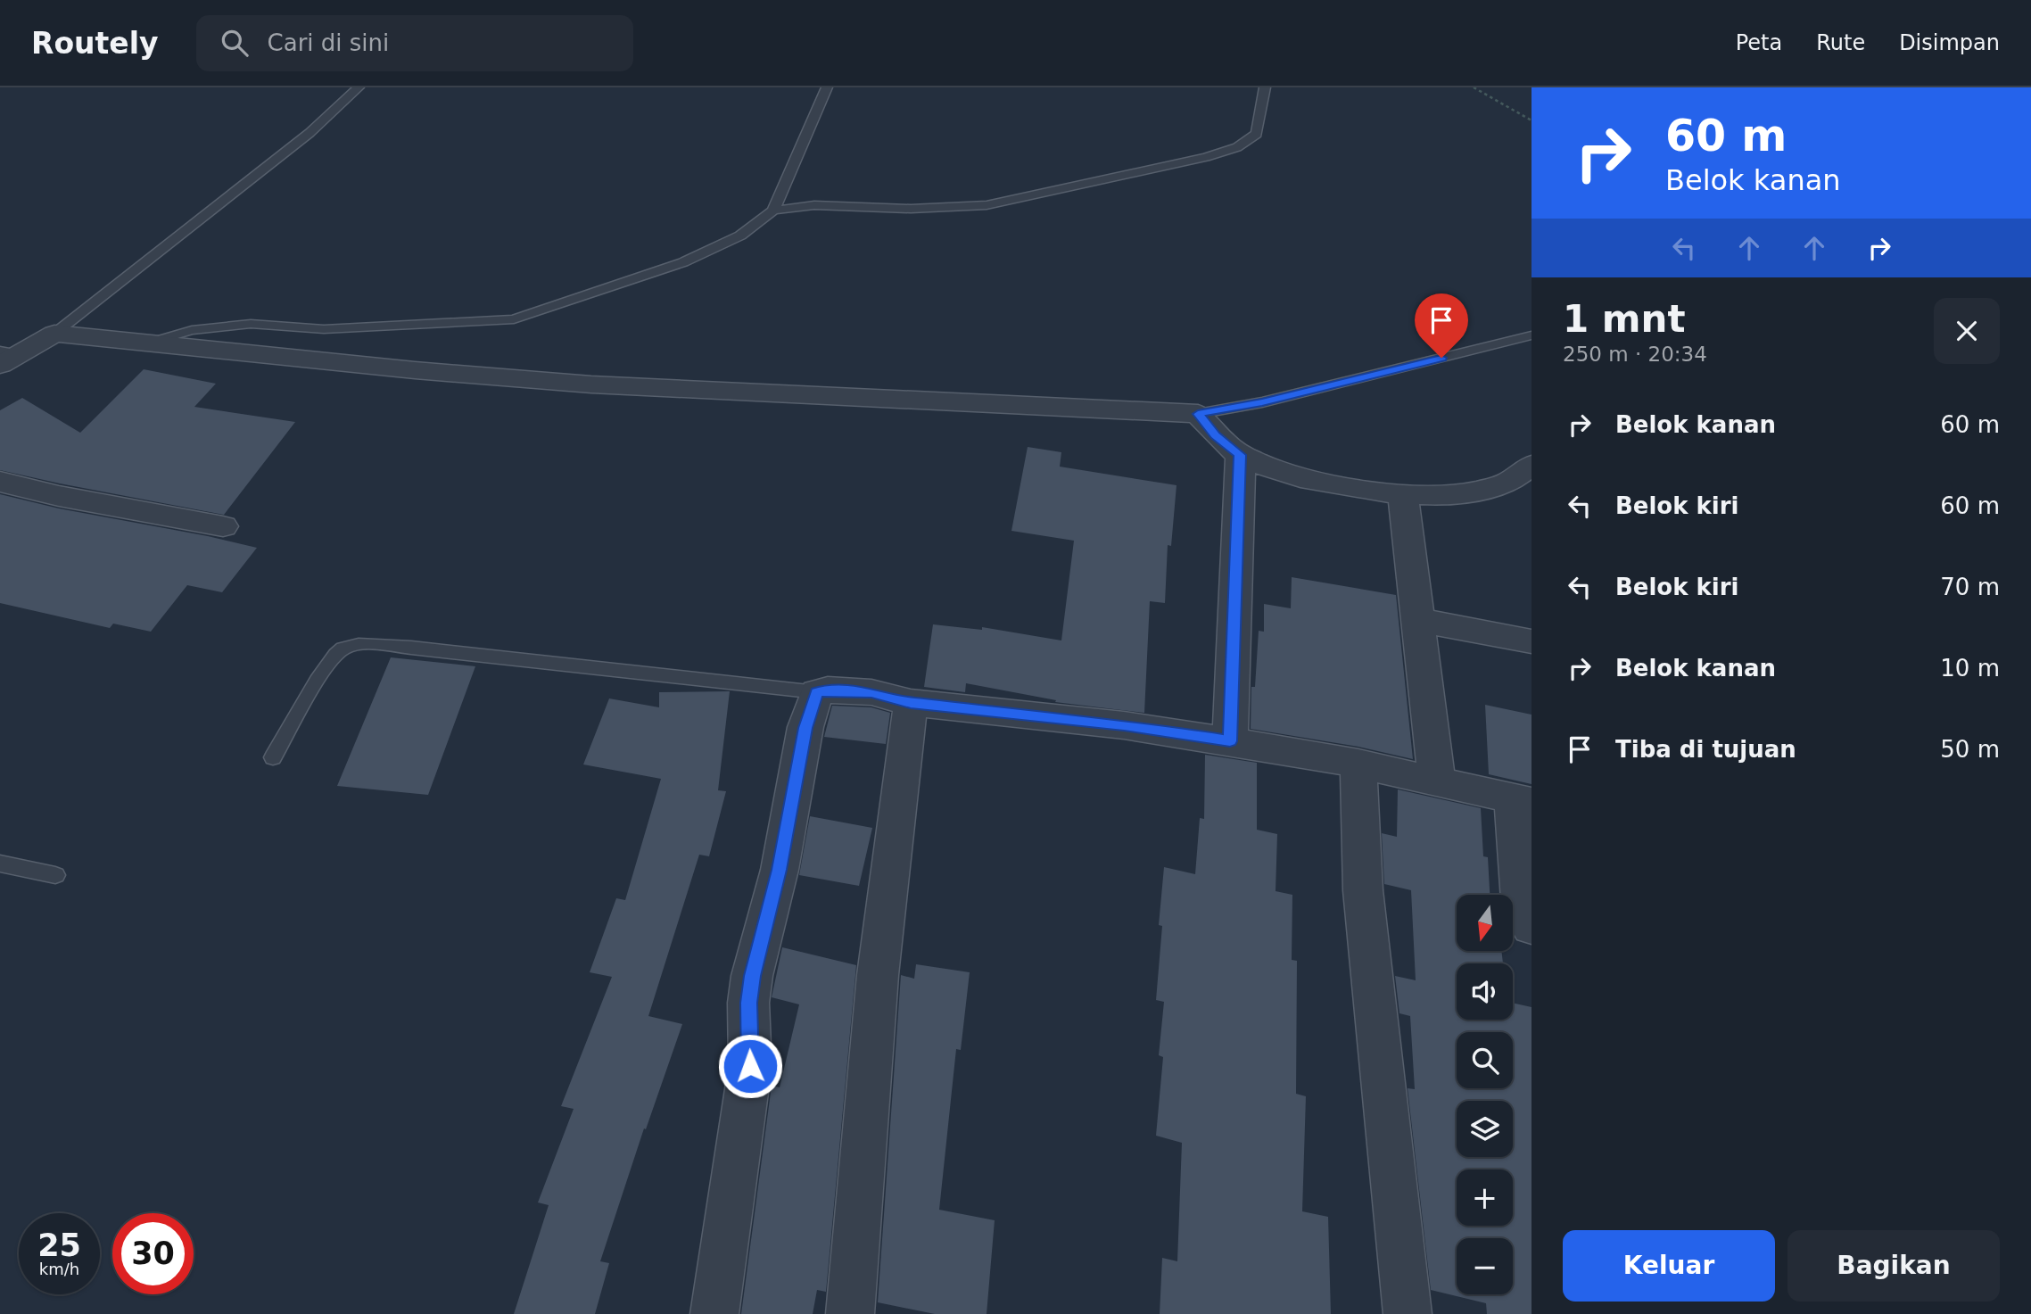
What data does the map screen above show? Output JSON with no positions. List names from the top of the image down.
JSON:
{
  "north": "bottom",
  "page": {
    "header": "Routely",
    "search": "Cari di sini",
    "nav": ["Peta", "Rute", "Disimpan"],
    "turn": ["60 m", "Belok kanan"],
    "heading": ["1 mnt", "250 m · 20:34"],
    "list": [
      {
        "name": "Belok kanan",
        "value": "60 m"
      },
      {
        "name": "Belok kiri",
        "value": "60 m"
      },
      {
        "name": "Belok kiri",
        "value": "70 m"
      },
      {
        "name": "Belok kanan",
        "value": "10 m"
      },
      {
        "name": "Tiba di tujuan",
        "value": "50 m"
      }
    ],
    "map_buttons": ["+", "−"],
    "speed": "25 km/h",
    "limit": "30",
    "buttons": ["Keluar", "Bagikan"]
  }
}
